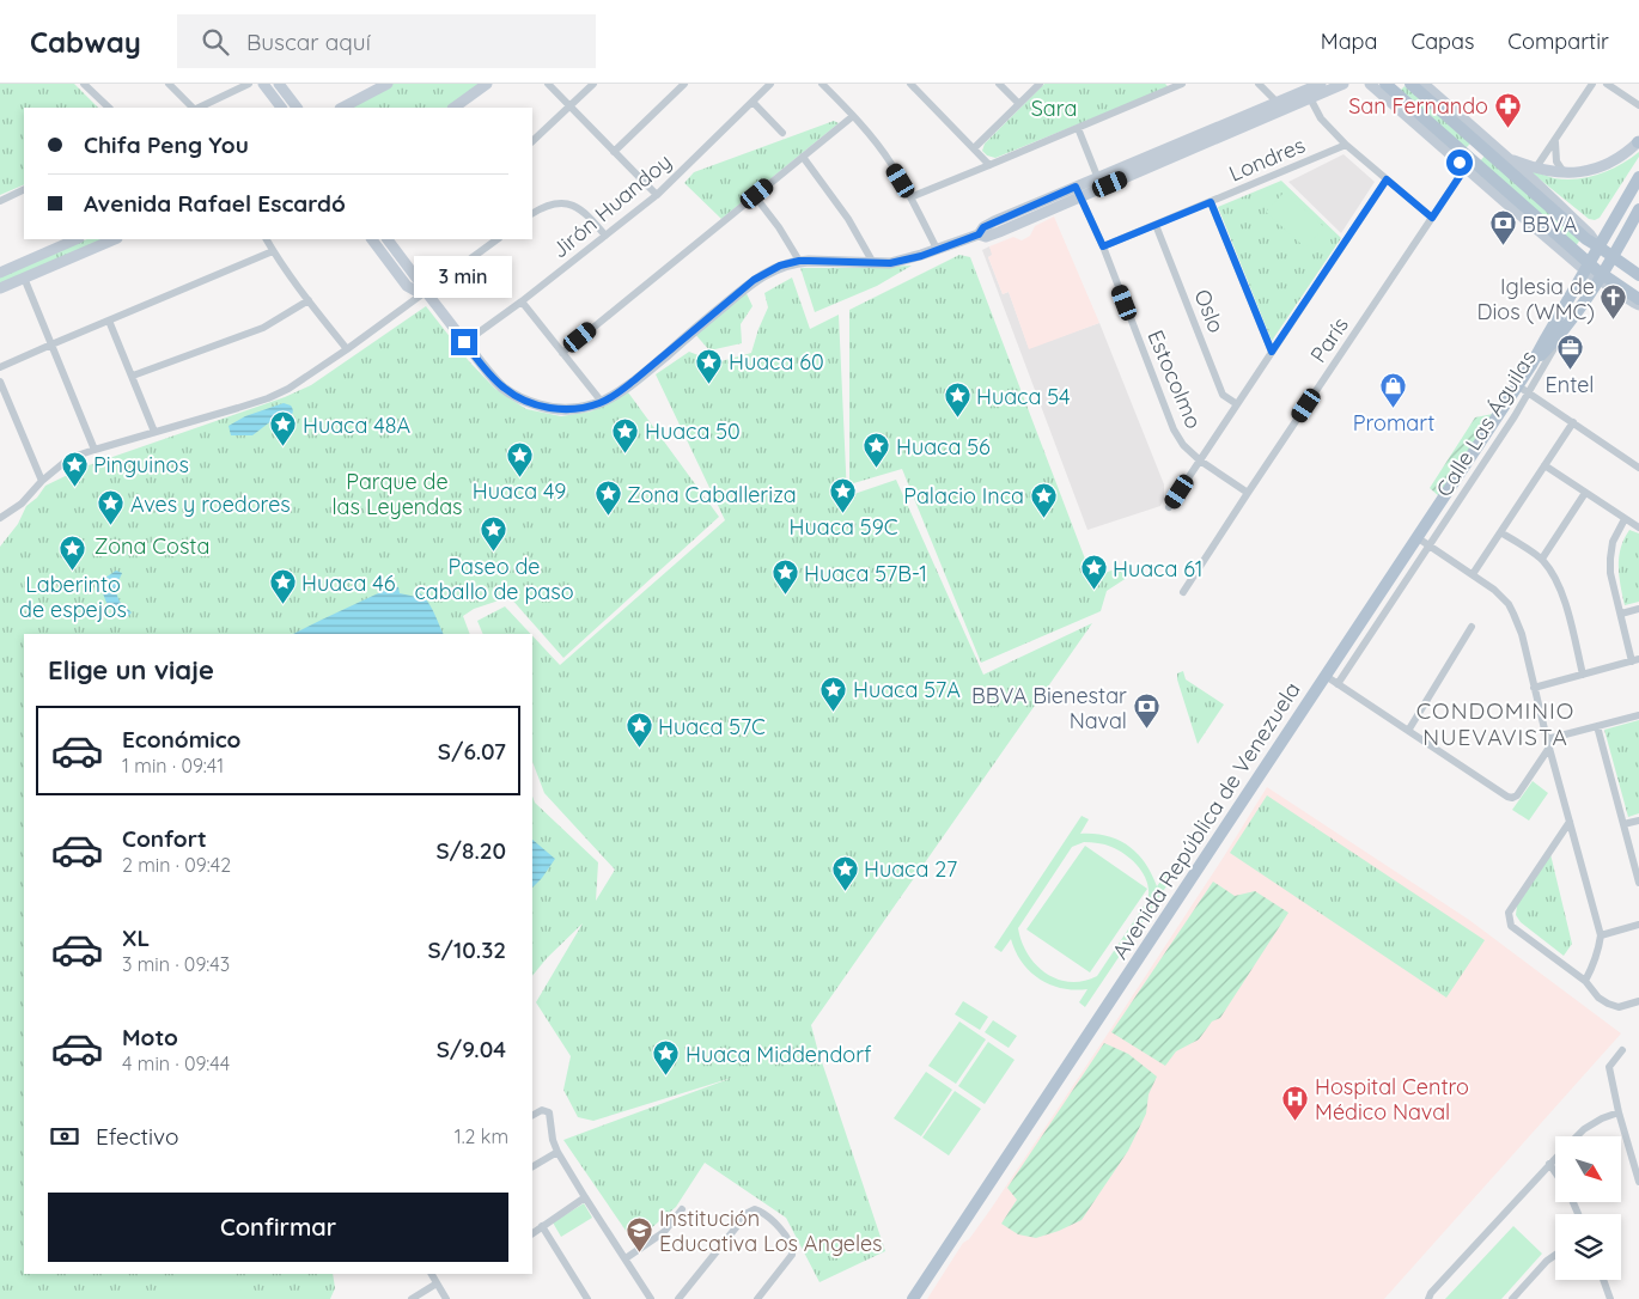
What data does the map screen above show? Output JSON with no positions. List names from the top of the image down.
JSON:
{
  "streets": {
    "main road": ["Avenida República de Venezuela"],
    "street": [
      "Londres",
      "Jirón Huandoy",
      "Oslo",
      "París",
      "Estocolmo",
      "Calle Las Águilas"
    ]
  },
  "crossings": [
    ["Londres", "Oslo"],
    ["Londres", "Estocolmo"],
    ["París", "Estocolmo"],
    ["Calle Las Águilas", "Avenida República de Venezuela"]
  ],
  "districts": ["CONDOMINIO NUEVAVISTA"],
  "parks": ["Sara", "Parque de las Leyendas", "Zona Costa"],
  "places": {
    "pharmacy": ["San Fernando"],
    "bank": ["BBVA", "BBVA Bienestar Naval"],
    "church": ["Iglesia de Dios (WMC)"],
    "office": ["Entel"],
    "place": [
      "Huaca 60",
      "Huaca 54",
      "Huaca 48A",
      "Huaca 50",
      "Huaca 56",
      "Huaca 49",
      "Pinguinos",
      "Huaca 59C",
      "Zona Caballeriza",
      "Palacio Inca",
      "Aves y roedores",
      "Paseo de caballo de paso",
      "Laberinto de espejos",
      "Huaca 61",
      "Huaca 57B-1",
      "Huaca 46",
      "Huaca 57A",
      "Huaca 57C",
      "Huaca 27",
      "Huaca Middendorf"
    ],
    "shop": ["Promart"],
    "hospital": ["Hospital Centro Médico Naval"],
    "school or university": ["Institución Educativa Los Angeles"]
  },
  "north": "bottom right",
  "page": {
    "header": "Cabway",
    "search": "Buscar aquí",
    "nav": ["Mapa", "Capas", "Compartir"],
    "banner": ["Chifa Peng You", "Avenida Rafael Escardó"],
    "bubble": "3 min",
    "heading": "Elige un viaje",
    "list": [
      {
        "name": "Económico",
        "note": "1 min · 09:41",
        "value": "S/6.07"
      },
      {
        "name": "Confort",
        "note": "2 min · 09:42",
        "value": "S/8.20"
      },
      {
        "name": "XL",
        "note": "3 min · 09:43",
        "value": "S/10.32"
      },
      {
        "name": "Moto",
        "note": "4 min · 09:44",
        "value": "S/9.04"
      }
    ],
    "pay": ["Efectivo", "1.2 km"],
    "buttons": "Confirmar"
  }
}
